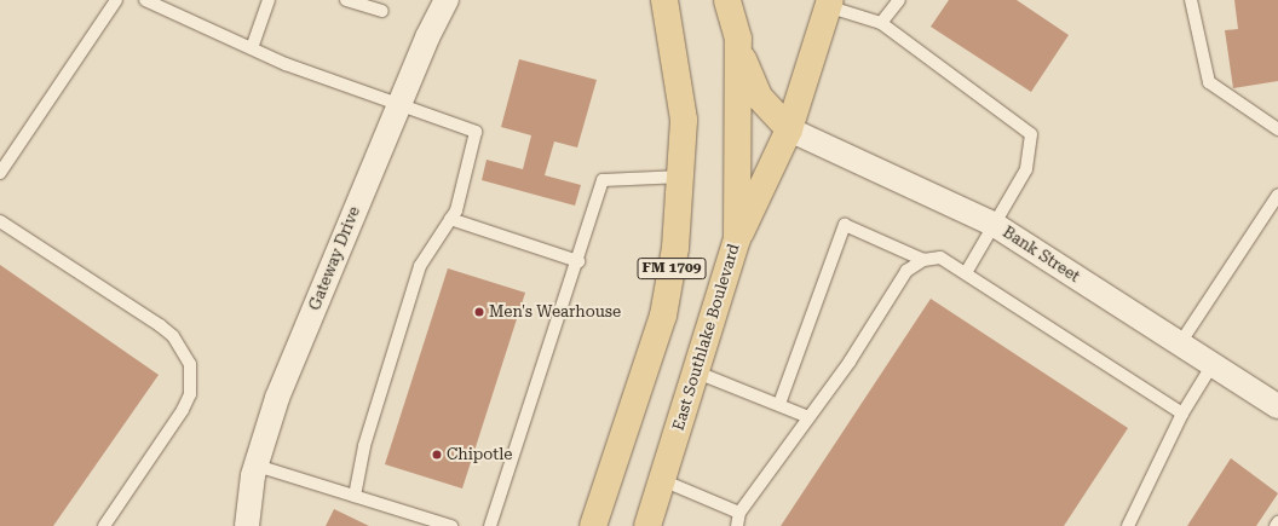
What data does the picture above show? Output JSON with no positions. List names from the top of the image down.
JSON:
{
  "streets": {
    "main road": ["FM 1709", "East Southlake Boulevard"],
    "street": ["Bank Street", "Gateway Drive"]
  },
  "places": ["Men's Wearhouse", "Chipotle"]
}
